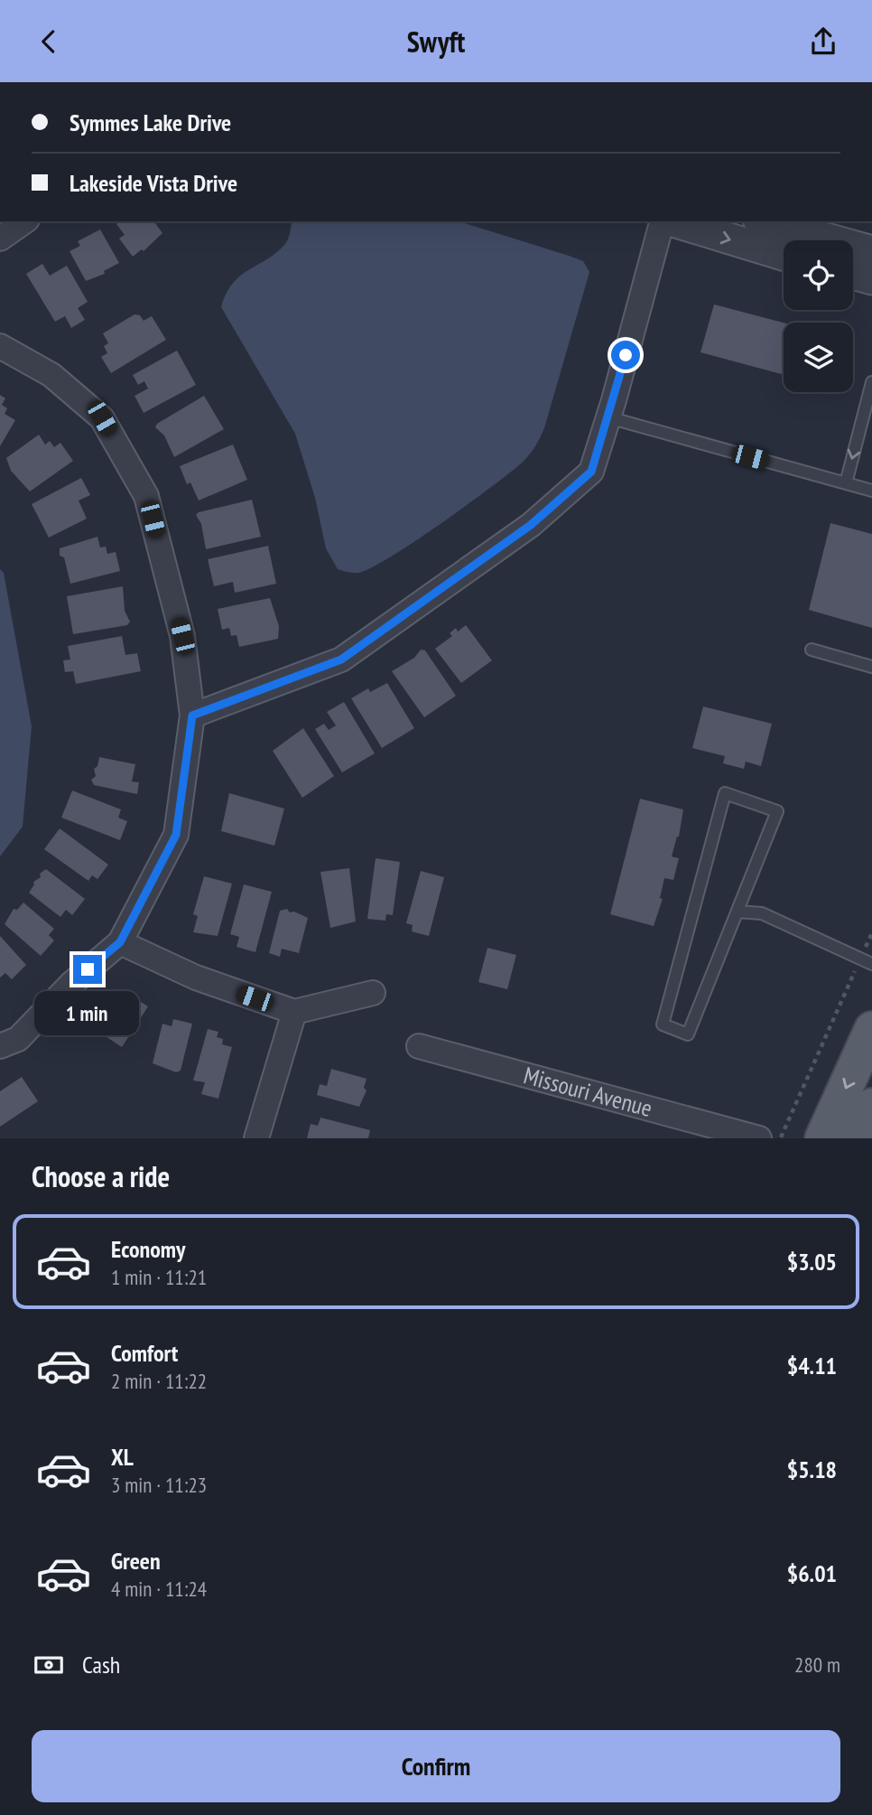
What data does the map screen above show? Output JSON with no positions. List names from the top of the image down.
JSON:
{
  "streets": {
    "street": ["Missouri Avenue"]
  },
  "page": {
    "header": "Swyft",
    "banner": ["Symmes Lake Drive", "Lakeside Vista Drive"],
    "bubble": "1 min",
    "heading": "Choose a ride",
    "list": [
      {
        "name": "Economy",
        "note": "1 min · 11:21",
        "value": "$3.05"
      },
      {
        "name": "Comfort",
        "note": "2 min · 11:22",
        "value": "$4.11"
      },
      {
        "name": "XL",
        "note": "3 min · 11:23",
        "value": "$5.18"
      },
      {
        "name": "Green",
        "note": "4 min · 11:24",
        "value": "$6.01"
      }
    ],
    "pay": ["Cash", "280 m"],
    "buttons": "Confirm"
  }
}
